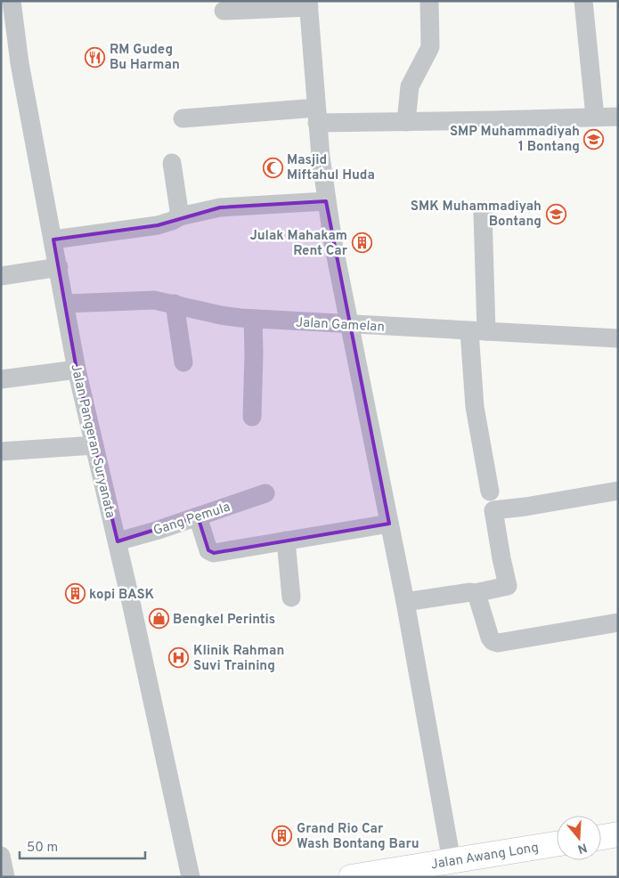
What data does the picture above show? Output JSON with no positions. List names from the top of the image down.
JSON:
{
  "streets": {
    "street": [
      "Jalan Gamelan",
      "Jalan Pangeran Suryanata",
      "Gang Pemula",
      "Jalan Awang Long"
    ]
  },
  "crossings": [
    ["Jalan Gamelan", "Jalan Pangeran Suryanata"],
    ["Jalan Pangeran Suryanata", "Gang Pemula"]
  ],
  "places": {
    "restaurant": ["RM Gudeg Bu Harman"],
    "school or university": ["SMP Muhammadiyah 1 Bontang", "SMK Muhammadiyah Bontang"],
    "mosque": ["Masjid Miftahul Huda"],
    "building": ["Julak Mahakam Rent Car", "kopi BASK", "Grand Rio Car Wash Bontang Baru"],
    "shop": ["Bengkel Perintis"],
    "hospital": ["Klinik Rahman Suvi Training"]
  },
  "scale_bar": "50 m",
  "north": "bottom"
}
